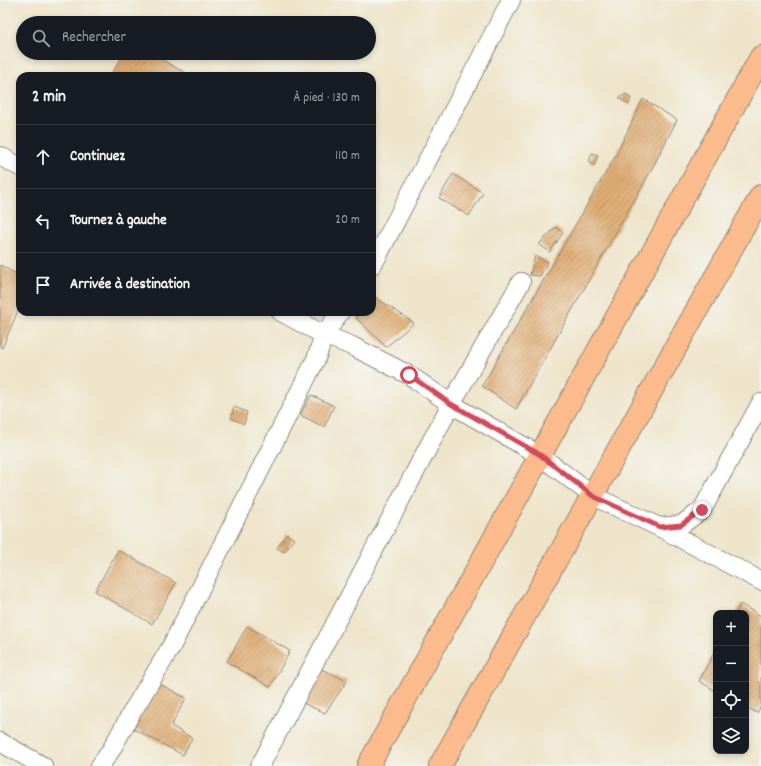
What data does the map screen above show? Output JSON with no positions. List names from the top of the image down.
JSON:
{
  "page": {
    "search": "Rechercher",
    "heading": ["2 min", "À pied · 130 m"],
    "list": [
      ["Continuez", "110 m"],
      ["Tournez à gauche", "20 m"],
      "Arrivée à destination"
    ],
    "map_buttons": ["+", "−"]
  }
}
